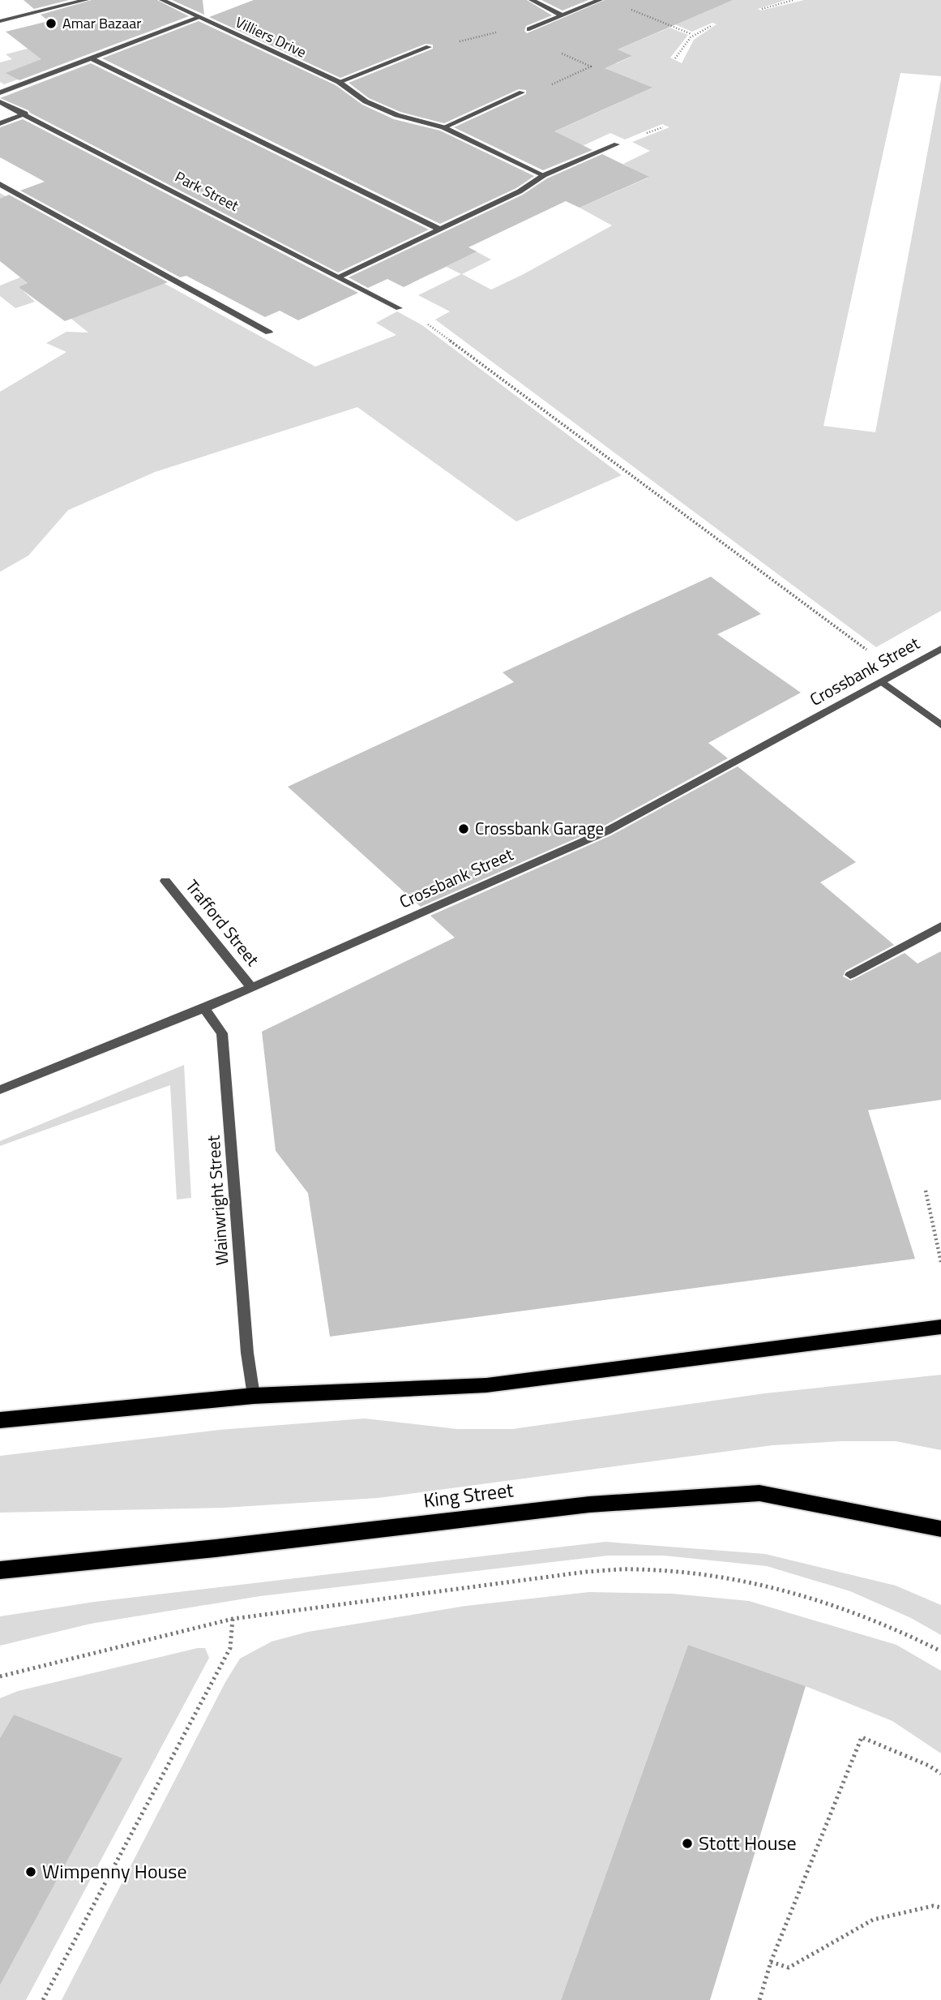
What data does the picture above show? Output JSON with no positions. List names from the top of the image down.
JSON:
{
  "streets": {
    "highway": ["King Street"],
    "street": [
      "Villiers Drive",
      "Park Street",
      "Crossbank Street",
      "Trafford Street",
      "Wainwright Street"
    ]
  },
  "crossings": [
    ["Crossbank Street", "Trafford Street"],
    ["Crossbank Street", "Wainwright Street"]
  ],
  "places": [
    "Amar Bazaar",
    "Crossbank Garage",
    "Stott House",
    "Wimpenny House"
  ]
}
